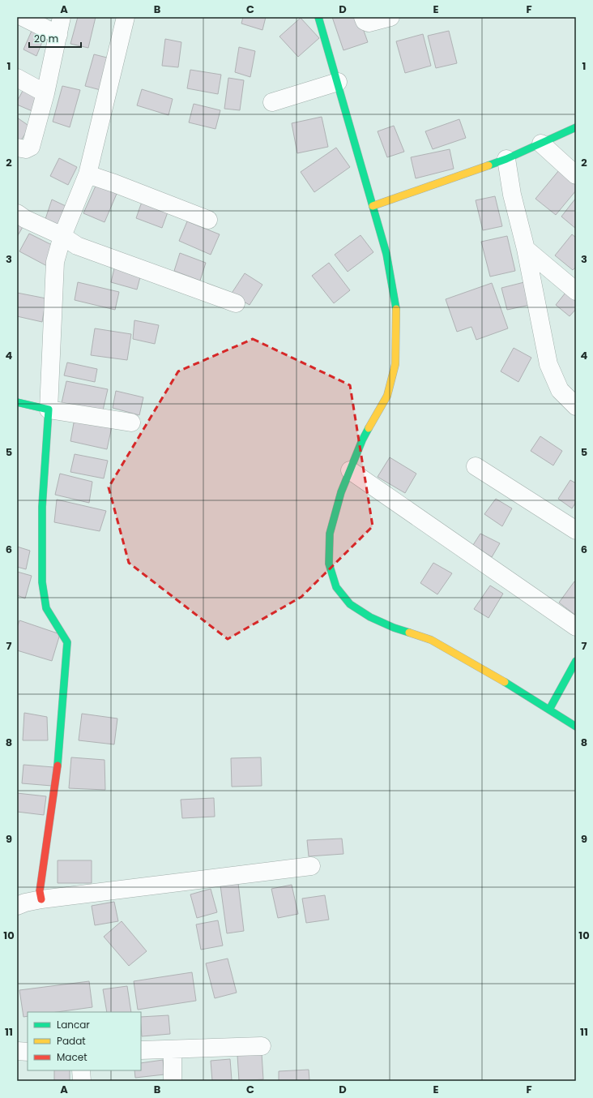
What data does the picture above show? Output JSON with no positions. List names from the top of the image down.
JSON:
{
  "legend": ["Lancar", "Padat", "Macet"],
  "scale_bar": "20 m",
  "grid": {
    "columns": [
      "A",
      "B",
      "C",
      "D",
      "E",
      "F"
    ],
    "rows": [
      "1",
      "2",
      "3",
      "4",
      "5",
      "6",
      "7",
      "8",
      "9",
      "10",
      "11"
    ]
  }
}
